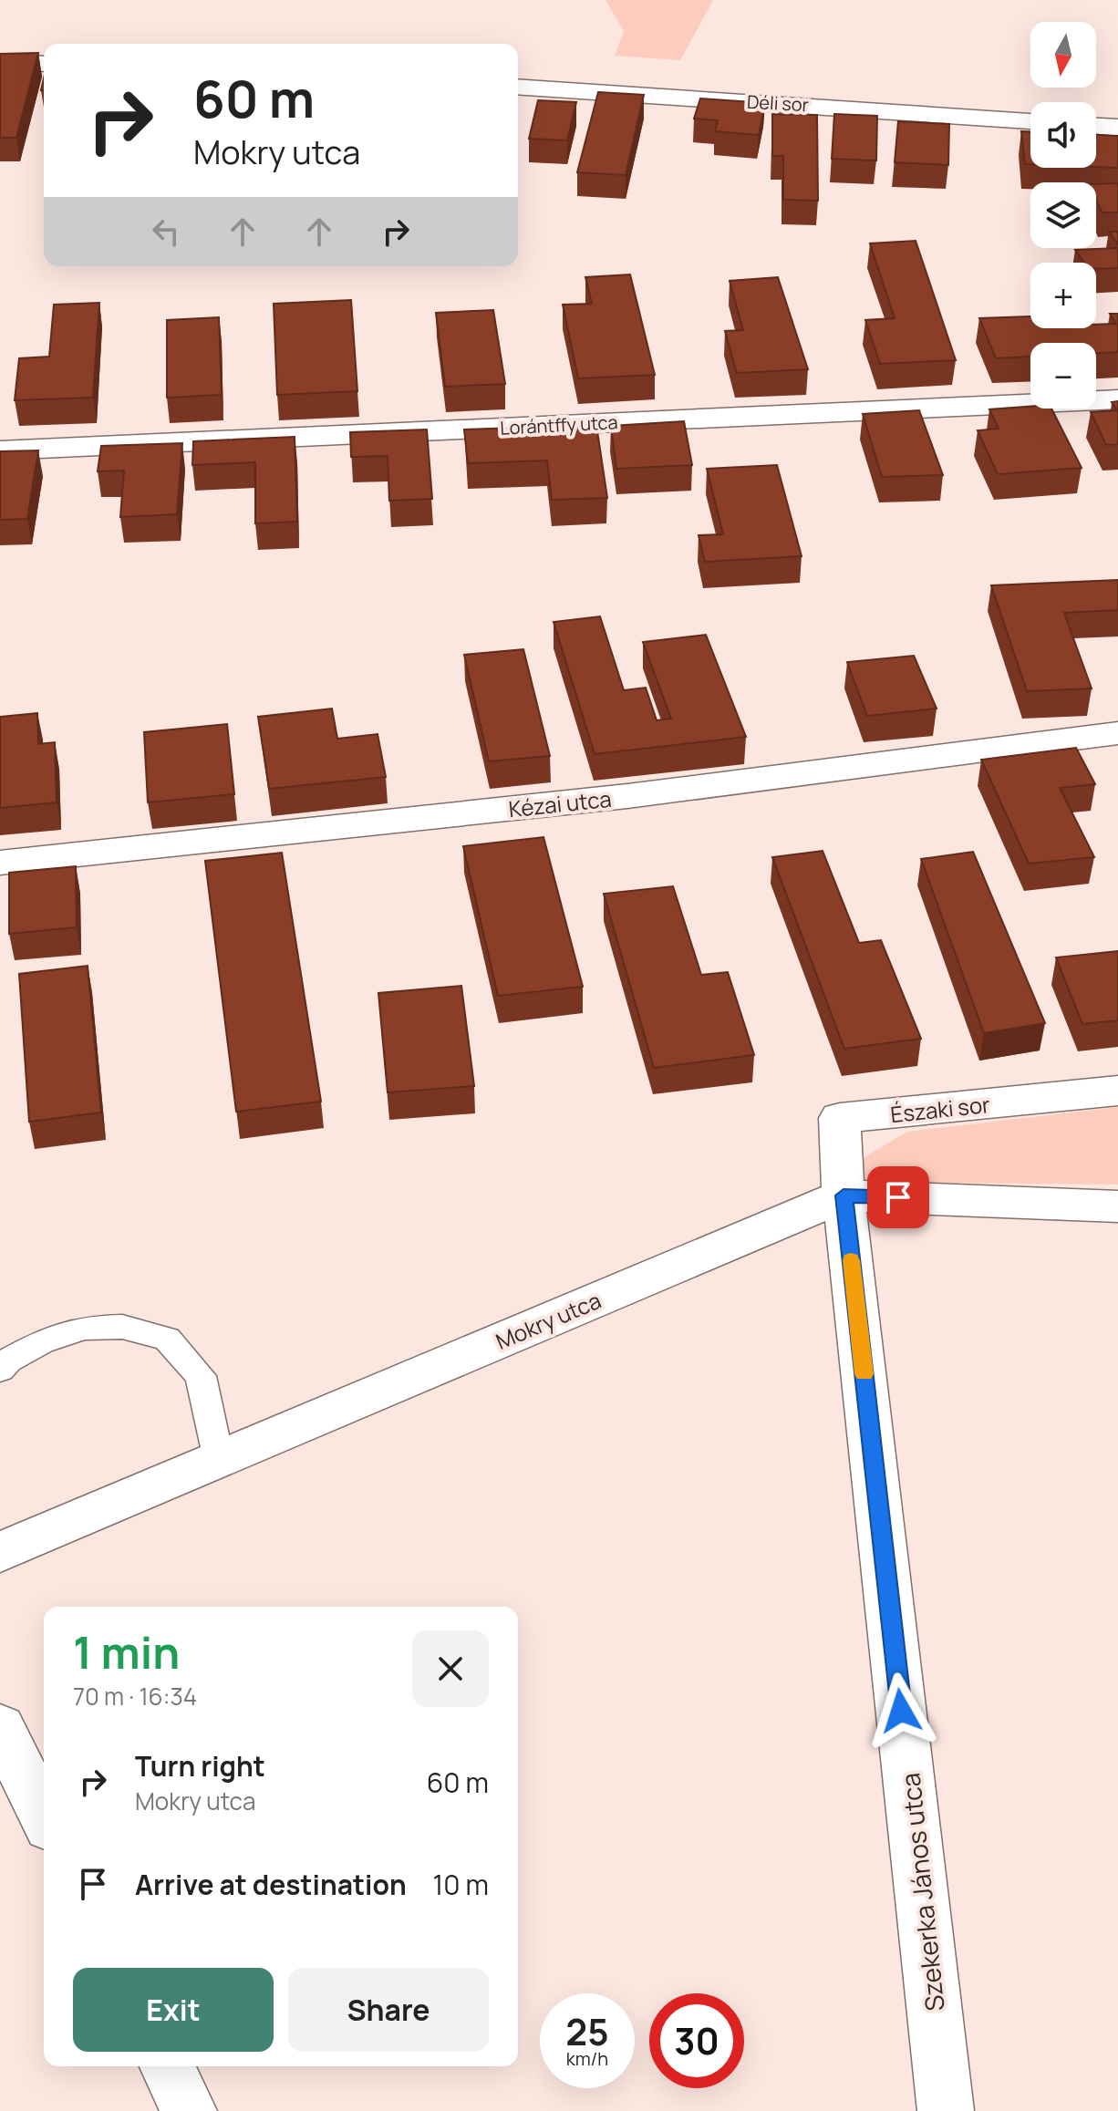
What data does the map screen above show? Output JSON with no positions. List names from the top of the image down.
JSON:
{
  "streets": {
    "street": [
      "Déli sor",
      "Lorántffy utca",
      "Kézai utca",
      "Északi sor",
      "Mokry utca",
      "Szekerka János utca"
    ]
  },
  "crossings": [
    ["Északi sor", "Mokry utca"],
    ["Északi sor", "Szekerka János utca"],
    ["Mokry utca", "Szekerka János utca"]
  ],
  "north": "bottom",
  "page": {
    "map_buttons": ["+", "−"],
    "turn": ["60 m", "Mokry utca"],
    "heading": ["1 min", "70 m · 16:34"],
    "list": [
      {
        "name": "Turn right",
        "note": "Mokry utca",
        "value": "60 m"
      },
      {
        "name": "Arrive at destination",
        "value": "10 m"
      }
    ],
    "buttons": ["Exit", "Share"],
    "speed": "25 km/h",
    "limit": "30"
  }
}
